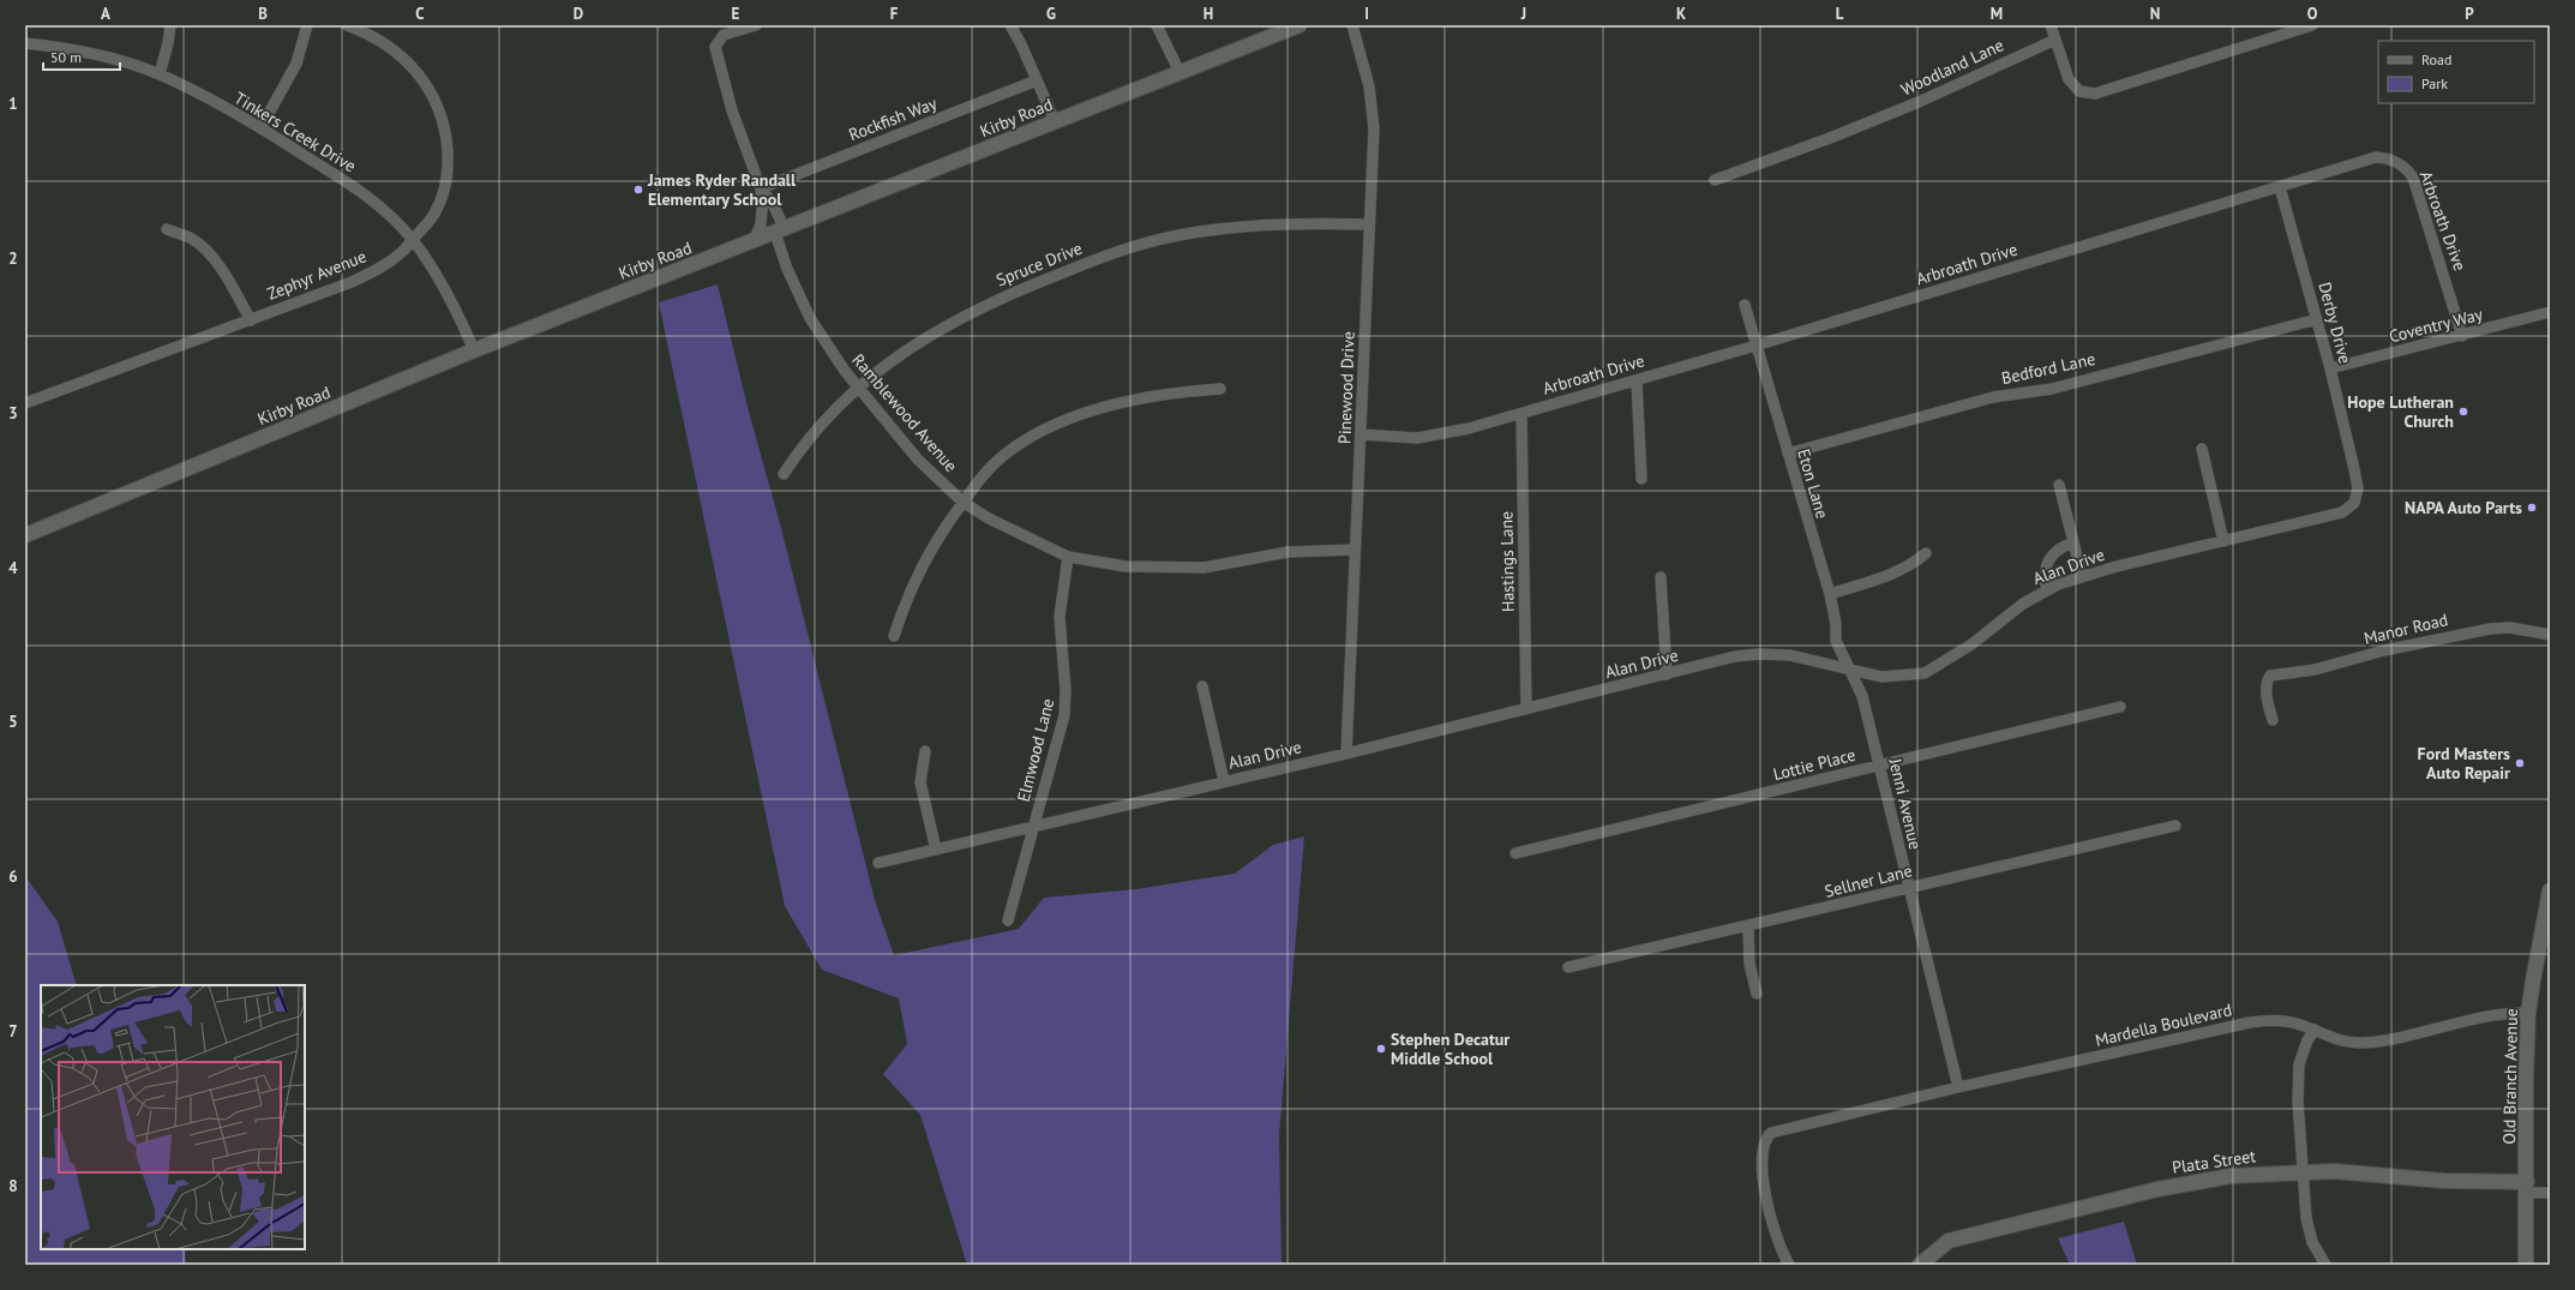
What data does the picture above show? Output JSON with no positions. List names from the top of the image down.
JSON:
{
  "streets": {
    "main road": ["Kirby Road", "Old Branch Avenue", "Plata Street"],
    "street": [
      "Woodland Lane",
      "Rockfish Way",
      "Tinkers Creek Drive",
      "Arbroath Drive",
      "Spruce Drive",
      "Zephyr Avenue",
      "Derby Drive",
      "Coventry Way",
      "Bedford Lane",
      "Pinewood Drive",
      "Ramblewood Avenue",
      "Eton Lane",
      "Hastings Lane",
      "Alan Drive",
      "Manor Road",
      "Elmwood Lane",
      "Lottie Place",
      "Jenni Avenue",
      "Sellner Lane",
      "Mardella Boulevard"
    ]
  },
  "crossings": [
    ["Kirby Road", "Tinkers Creek Drive"],
    ["Kirby Road", "Ramblewood Avenue"],
    ["Rockfish Way", "Ramblewood Avenue"],
    ["Tinkers Creek Drive", "Zephyr Avenue"],
    ["Arbroath Drive", "Derby Drive"],
    ["Arbroath Drive", "Coventry Way"],
    ["Arbroath Drive", "Pinewood Drive"],
    ["Arbroath Drive", "Eton Lane"],
    ["Arbroath Drive", "Hastings Lane"],
    ["Spruce Drive", "Pinewood Drive"],
    ["Spruce Drive", "Ramblewood Avenue"],
    ["Derby Drive", "Coventry Way"],
    ["Derby Drive", "Bedford Lane"],
    ["Derby Drive", "Alan Drive"],
    ["Bedford Lane", "Eton Lane"],
    ["Pinewood Drive", "Ramblewood Avenue"],
    ["Pinewood Drive", "Alan Drive"],
    ["Ramblewood Avenue", "Elmwood Lane"],
    ["Eton Lane", "Alan Drive"],
    ["Eton Lane", "Jenni Avenue"],
    ["Hastings Lane", "Alan Drive"],
    ["Alan Drive", "Elmwood Lane"],
    ["Alan Drive", "Jenni Avenue"],
    ["Lottie Place", "Jenni Avenue"],
    ["Jenni Avenue", "Sellner Lane"],
    ["Jenni Avenue", "Mardella Boulevard"],
    ["Mardella Boulevard", "Old Branch Avenue"],
    ["Old Branch Avenue", "Plata Street"]
  ],
  "places": [
    "James Ryder Randall Elementary School",
    "Hope Lutheran Church",
    "NAPA Auto Parts",
    "Ford Masters Auto Repair",
    "Stephen Decatur Middle School"
  ],
  "legend": ["Road", "Park"],
  "scale_bar": "50 m",
  "grid": {
    "columns": [
      "A",
      "B",
      "C",
      "D",
      "E",
      "F",
      "G",
      "H",
      "I",
      "J",
      "K",
      "L",
      "M",
      "N",
      "O",
      "P"
    ],
    "rows": [
      "1",
      "2",
      "3",
      "4",
      "5",
      "6",
      "7",
      "8"
    ]
  }
}
